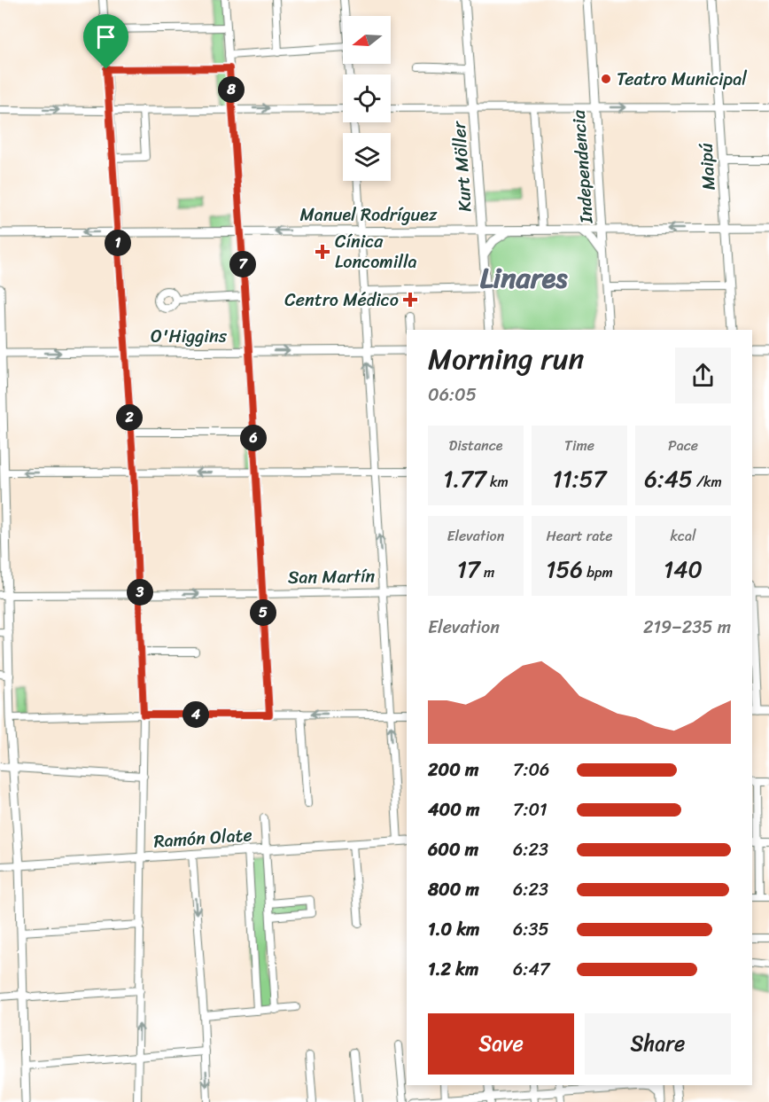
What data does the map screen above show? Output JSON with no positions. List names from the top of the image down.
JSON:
{
  "streets": {
    "main road": [
      "Kurt Möller",
      "Independencia",
      "Maipú",
      "Manuel Rodríguez",
      "O'Higgins",
      "Ramón Olate"
    ],
    "street": ["San Martín"]
  },
  "crossings": [
    ["Kurt Möller", "Manuel Rodríguez"],
    ["Independencia", "Manuel Rodríguez"],
    ["Maipú", "Manuel Rodríguez"]
  ],
  "one_way": ["Manuel Rodríguez", "O'Higgins"],
  "districts": ["Linares"],
  "places": {
    "other": ["Teatro Municipal"],
    "health": ["Cínica Loncomilla", "Centro Médico"]
  },
  "north": "left",
  "page": {
    "pins": [
      "8",
      "1",
      "7",
      "2",
      "6",
      "3",
      "5",
      "4"
    ],
    "heading": ["Morning run", "06:05"],
    "stats": [
      ["Distance", "1.77 km"],
      ["Time", "11:57"],
      ["Pace", "6:45 /km"],
      ["Elevation", "17 m"],
      ["Heart rate", "156 bpm"],
      ["kcal", "140"]
    ],
    "chart": ["Elevation", "219–235 m"],
    "list": [
      {
        "name": "200 m",
        "note": "7:06"
      },
      {
        "name": "400 m",
        "note": "7:01"
      },
      {
        "name": "600 m",
        "note": "6:23"
      },
      {
        "name": "800 m",
        "note": "6:23"
      },
      {
        "name": "1.0 km",
        "note": "6:35"
      },
      {
        "name": "1.2 km",
        "note": "6:47"
      }
    ],
    "buttons": ["Save", "Share"]
  }
}
